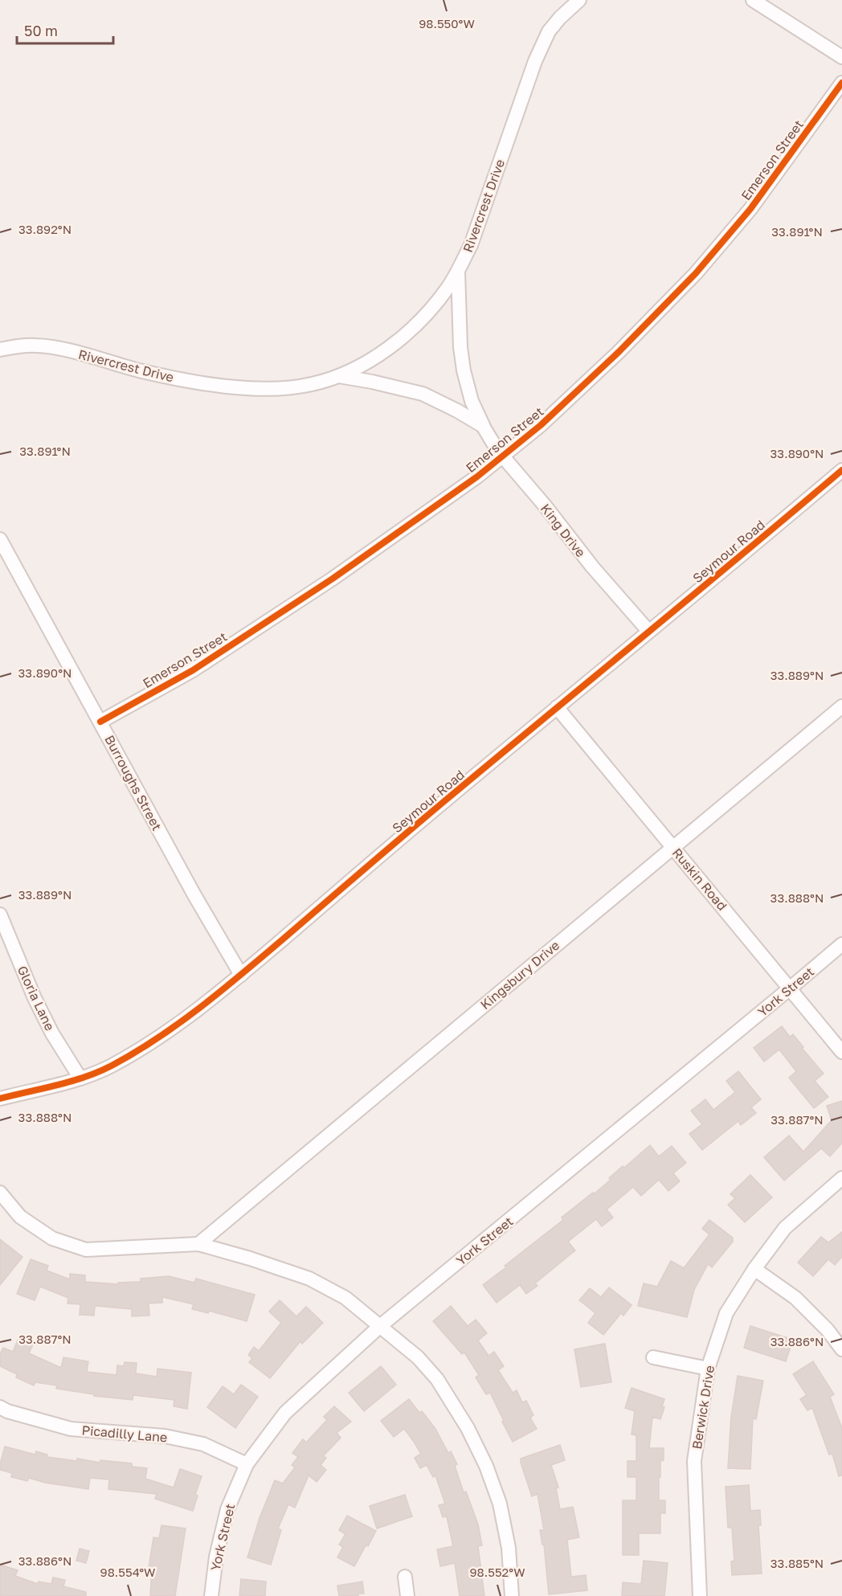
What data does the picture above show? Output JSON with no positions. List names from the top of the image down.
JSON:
{
  "streets": {
    "street": [
      "Emerson Street",
      "Rivercrest Drive",
      "King Drive",
      "Seymour Road",
      "Burroughs Street",
      "Ruskin Road",
      "Kingsbury Drive",
      "York Street",
      "Gloria Lane",
      "Berwick Drive",
      "Picadilly Lane"
    ]
  },
  "crossings": [
    ["Emerson Street", "King Drive"],
    ["Emerson Street", "Burroughs Street"],
    ["Rivercrest Drive", "King Drive"],
    ["King Drive", "Seymour Road"],
    ["Seymour Road", "Burroughs Street"],
    ["Seymour Road", "Ruskin Road"],
    ["Seymour Road", "Gloria Lane"],
    ["Ruskin Road", "Kingsbury Drive"],
    ["Ruskin Road", "York Street"],
    ["York Street", "Picadilly Lane"]
  ],
  "scale_bar": "50 m",
  "coordinates": [
    "98.550°W",
    "33.892°N",
    "33.891°N",
    "33.890°N",
    "33.889°N",
    "33.888°N",
    "33.887°N",
    "33.886°N",
    "33.885°N",
    "98.554°W",
    "98.552°W"
  ]
}
